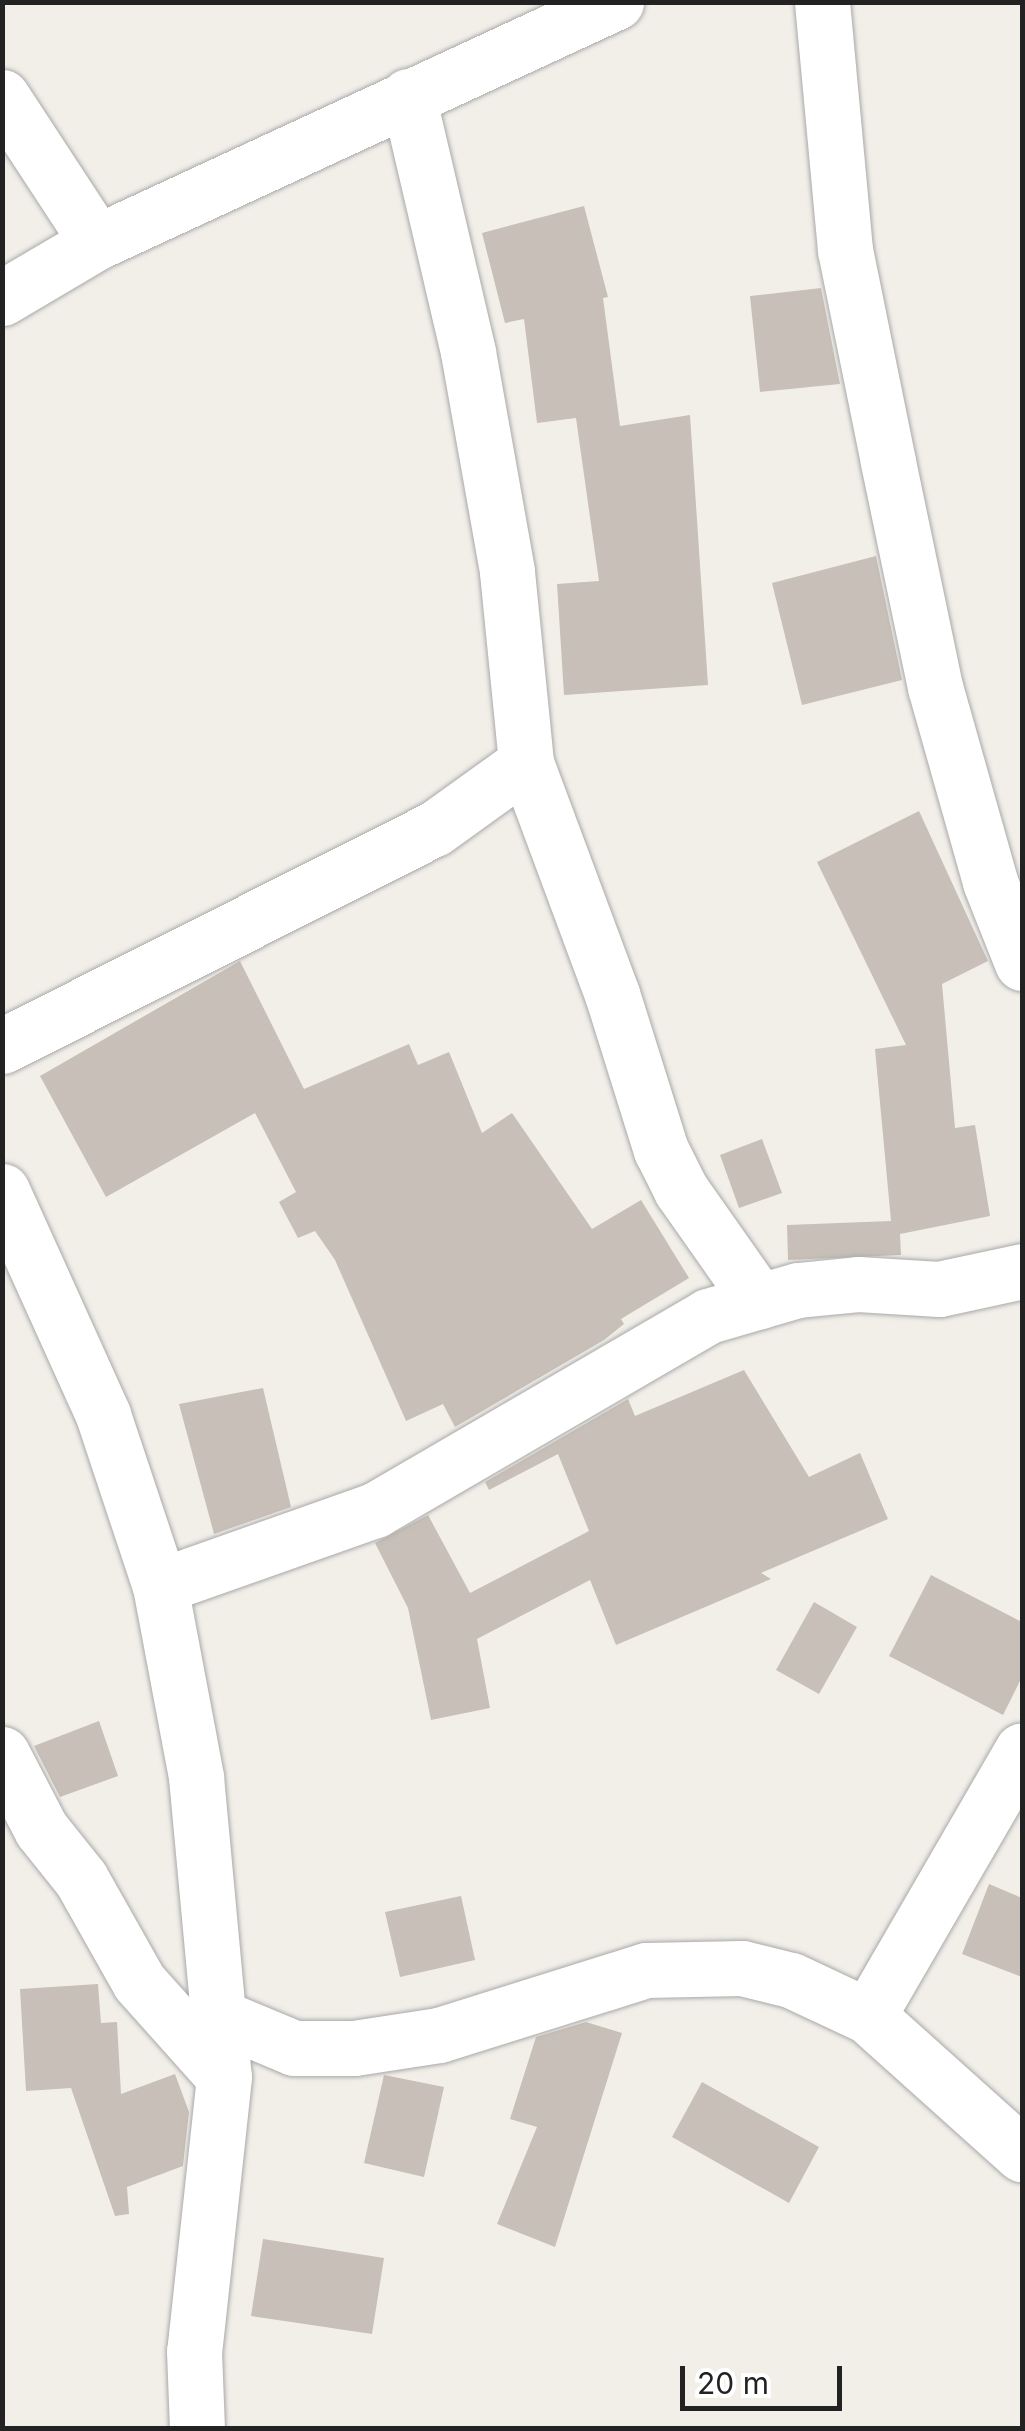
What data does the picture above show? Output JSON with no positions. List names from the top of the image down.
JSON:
{
  "scale_bar": "20 m"
}
